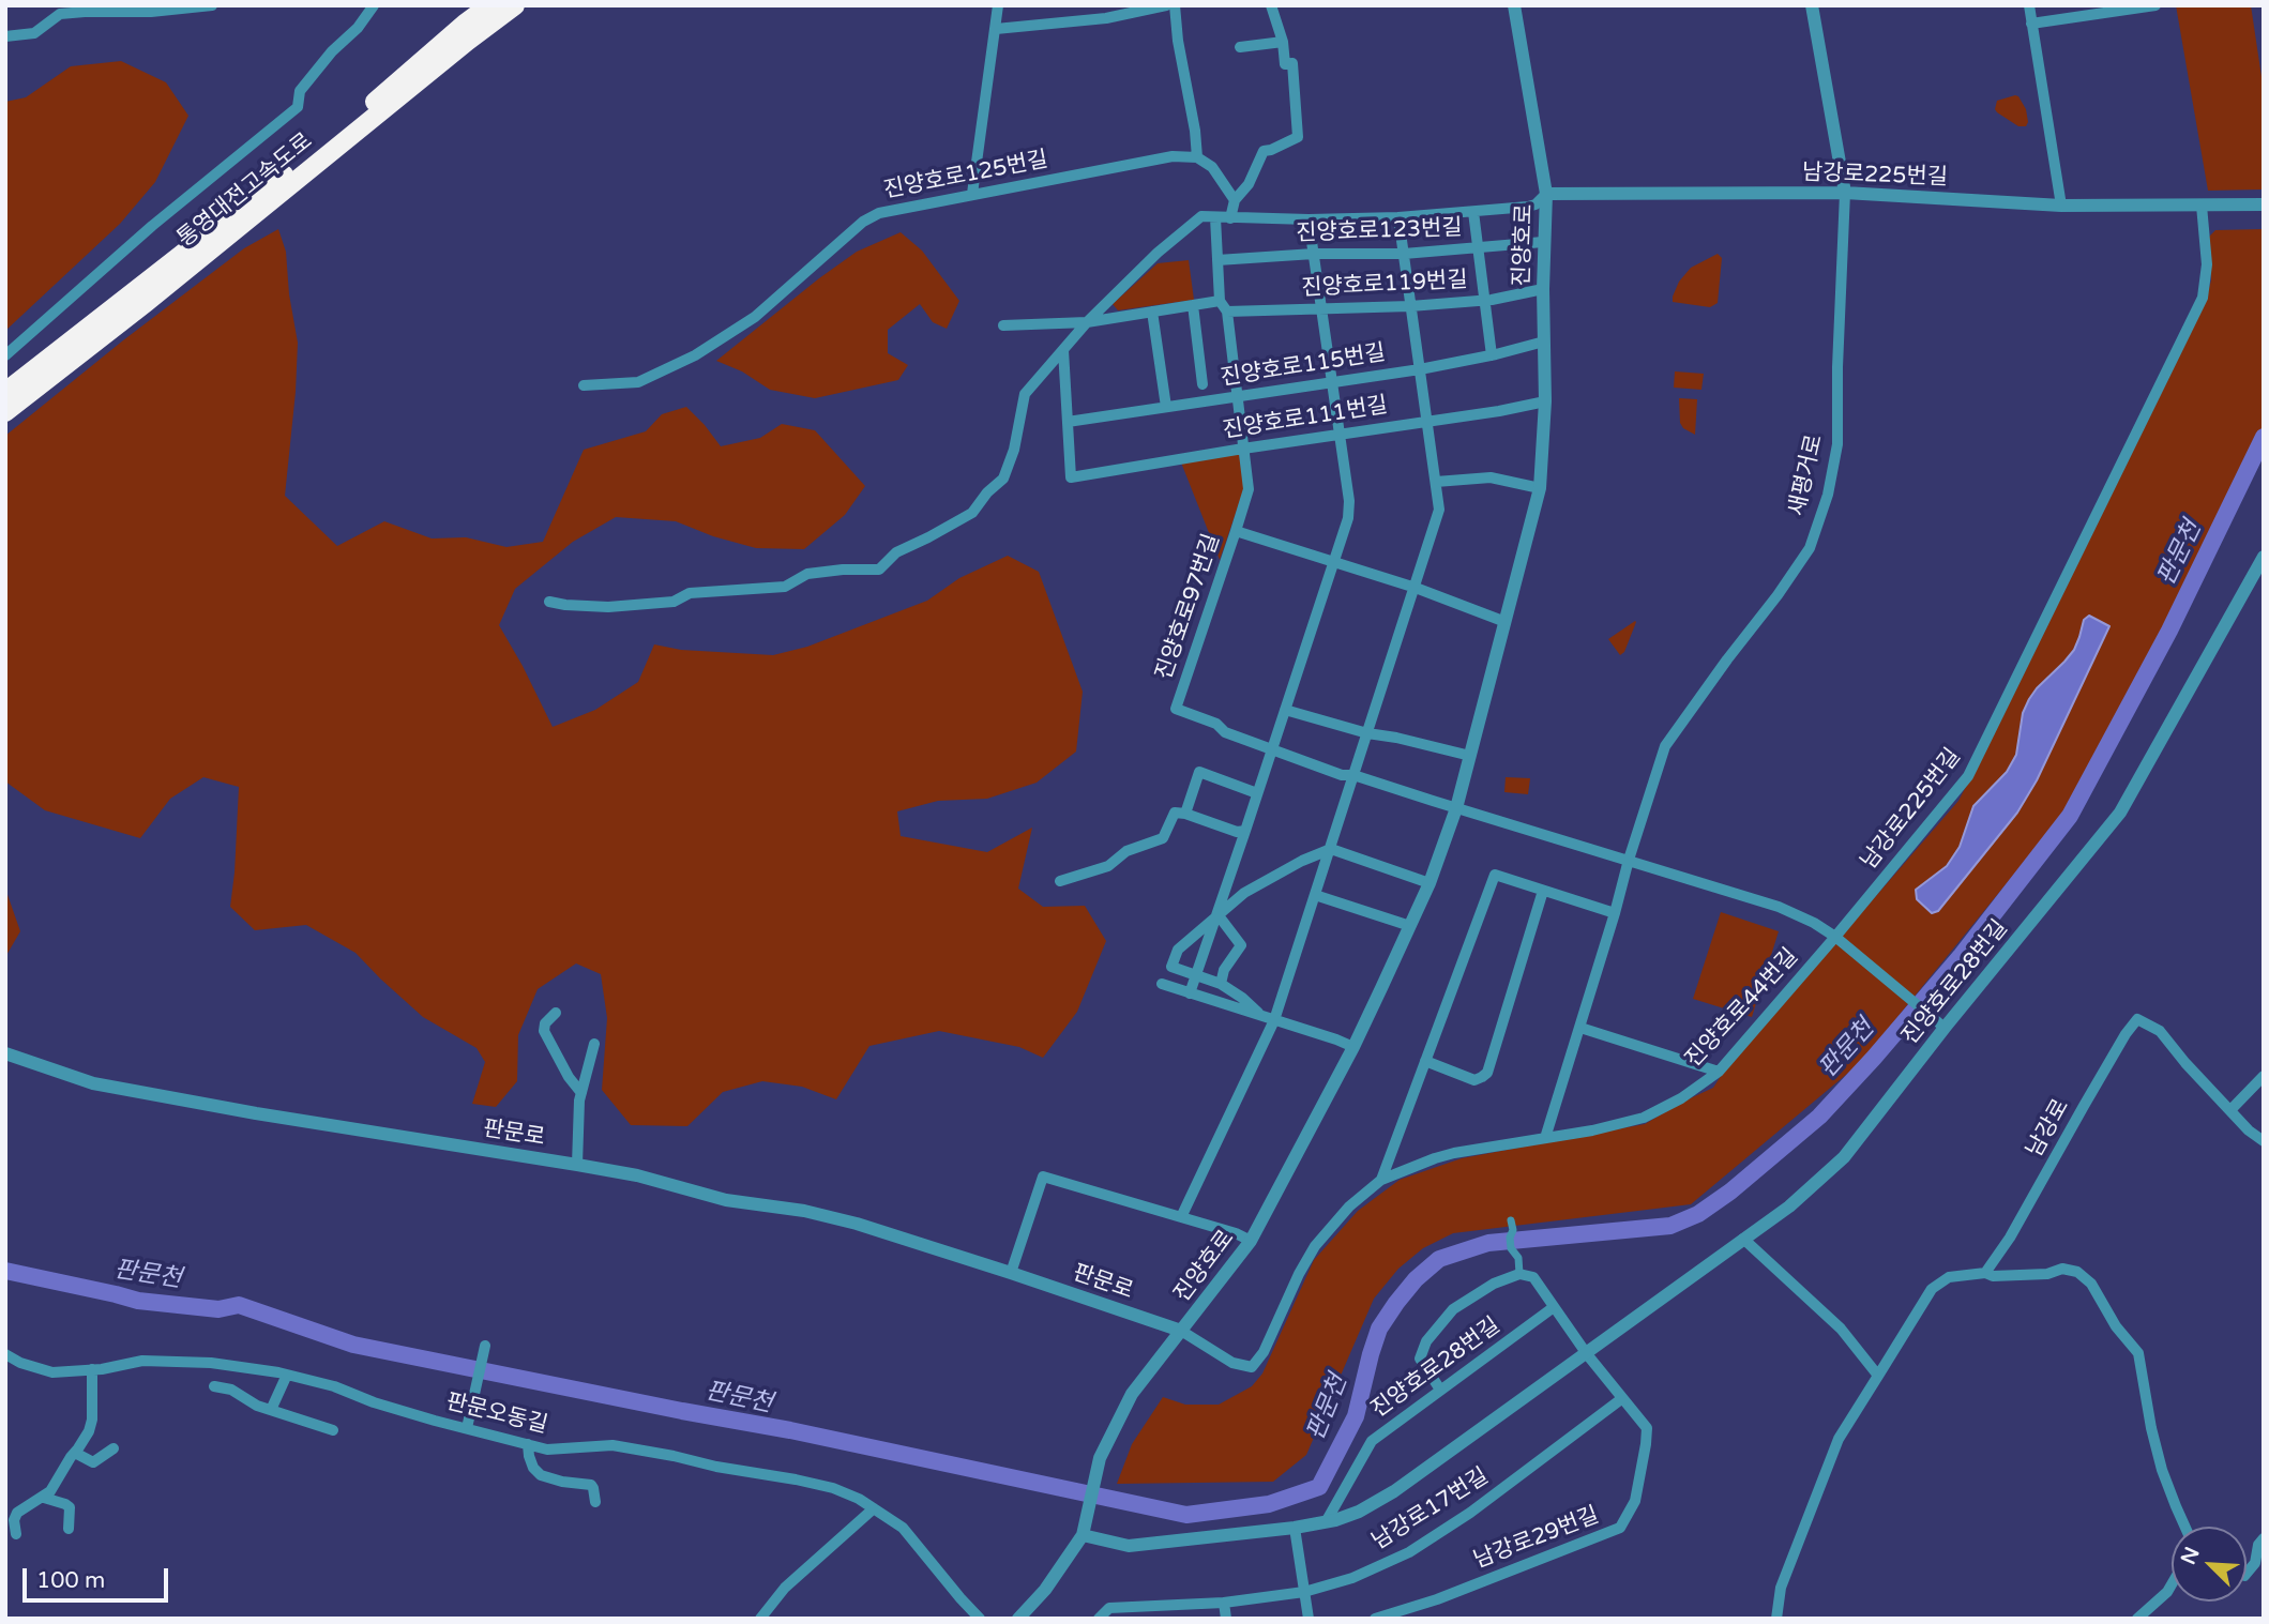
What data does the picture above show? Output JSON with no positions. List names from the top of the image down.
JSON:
{
  "streets": {
    "highway": ["통영대전고속도로"],
    "street": [
      "진양호로125번길",
      "남강로225번길",
      "진양호로123번길",
      "진양호로",
      "진양호로119번길",
      "진양호로115번길",
      "진양호로111번길",
      "새평거로",
      "진양호로97번길",
      "진양호로28번길",
      "진양호로44번길",
      "남강로",
      "판문로",
      "판문오동길",
      "남강로17번길",
      "남강로29번길"
    ]
  },
  "crossings": [
    ["남강로225번길", "진양호로"],
    ["남강로225번길", "새평거로"],
    ["남강로225번길", "진양호로44번길"],
    ["진양호로123번길", "진양호로"],
    ["진양호로", "진양호로119번길"],
    ["진양호로", "진양호로115번길"],
    ["진양호로", "진양호로111번길"],
    ["진양호로", "진양호로97번길"],
    ["진양호로", "진양호로28번길"],
    ["진양호로", "진양호로44번길"],
    ["진양호로", "판문로"],
    ["진양호로115번길", "진양호로111번길"],
    ["진양호로44번길", "판문로"],
    ["남강로17번길", "남강로29번길"]
  ],
  "water": ["판문천"],
  "scale_bar": "100 m",
  "north": "top left"
}
